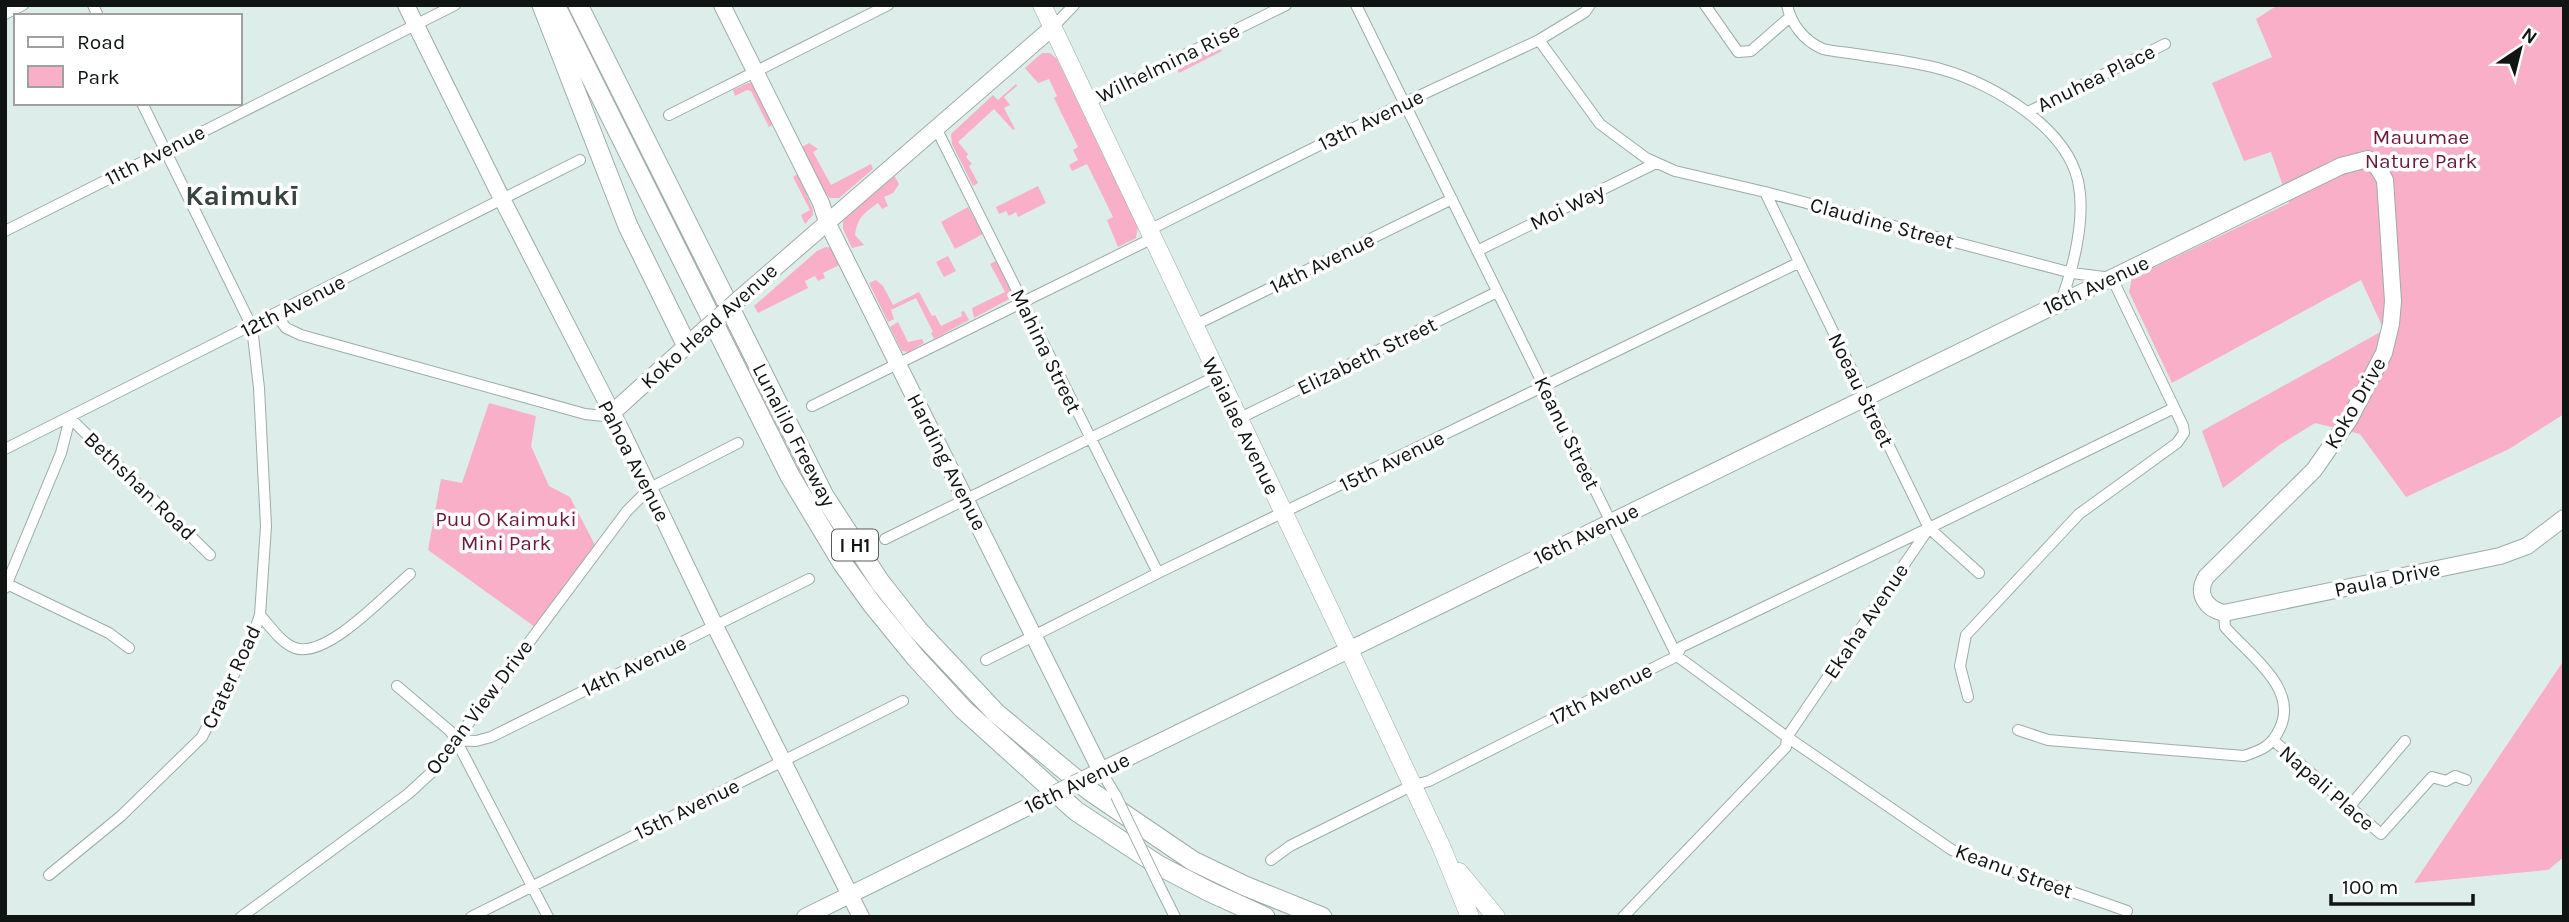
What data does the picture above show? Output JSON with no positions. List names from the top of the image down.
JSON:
{
  "streets": {
    "highway": ["Lunalilo Freeway", "I H1"],
    "main road": ["Waialae Avenue"],
    "street": [
      "Wilhelmina Rise",
      "Anuhea Place",
      "13th Avenue",
      "11th Avenue",
      "Moi Way",
      "Claudine Street",
      "14th Avenue",
      "16th Avenue",
      "12th Avenue",
      "Koko Head Avenue",
      "Mahina Street",
      "Elizabeth Street",
      "Noeau Street",
      "Koko Drive",
      "Keanu Street",
      "Pahoa Avenue",
      "15th Avenue",
      "Harding Avenue",
      "Bethshan Road",
      "Paula Drive",
      "Ekaha Avenue",
      "Crater Road",
      "17th Avenue",
      "Ocean View Drive",
      "Napali Place"
    ]
  },
  "crossings": [
    ["Wilhelmina Rise", "Waialae Avenue"],
    ["13th Avenue", "Claudine Street"],
    ["13th Avenue", "Mahina Street"],
    ["13th Avenue", "Waialae Avenue"],
    ["13th Avenue", "Keanu Street"],
    ["13th Avenue", "Harding Avenue"],
    ["11th Avenue", "Pahoa Avenue"],
    ["11th Avenue", "Crater Road"],
    ["Moi Way", "Claudine Street"],
    ["Moi Way", "Keanu Street"],
    ["Claudine Street", "16th Avenue"],
    ["Claudine Street", "Noeau Street"],
    ["14th Avenue", "Waialae Avenue"],
    ["14th Avenue", "Keanu Street"],
    ["14th Avenue", "Pahoa Avenue"],
    ["14th Avenue", "Ocean View Drive"],
    ["16th Avenue", "Noeau Street"],
    ["16th Avenue", "Koko Drive"],
    ["16th Avenue", "Waialae Avenue"],
    ["16th Avenue", "Keanu Street"],
    ["16th Avenue", "Pahoa Avenue"],
    ["16th Avenue", "Harding Avenue"],
    ["12th Avenue", "Pahoa Avenue"],
    ["12th Avenue", "Bethshan Road"],
    ["12th Avenue", "Crater Road"],
    ["Koko Head Avenue", "Mahina Street"],
    ["Koko Head Avenue", "Waialae Avenue"],
    ["Koko Head Avenue", "Pahoa Avenue"],
    ["Koko Head Avenue", "Harding Avenue"],
    ["Mahina Street", "15th Avenue"],
    ["Elizabeth Street", "Waialae Avenue"],
    ["Elizabeth Street", "Keanu Street"],
    ["Noeau Street", "15th Avenue"],
    ["Noeau Street", "Ekaha Avenue"],
    ["Noeau Street", "17th Avenue"],
    ["Koko Drive", "Paula Drive"],
    ["Waialae Avenue", "15th Avenue"],
    ["Waialae Avenue", "17th Avenue"],
    ["Keanu Street", "15th Avenue"],
    ["Keanu Street", "Ekaha Avenue"],
    ["Keanu Street", "17th Avenue"],
    ["Pahoa Avenue", "15th Avenue"],
    ["Pahoa Avenue", "Ocean View Drive"],
    ["15th Avenue", "Harding Avenue"],
    ["Ekaha Avenue", "17th Avenue"]
  ],
  "districts": ["Kaimukī"],
  "parks": ["Mauumae Nature Park", "Puu O Kaimuki Mini Park"],
  "legend": ["Road", "Park"],
  "scale_bar": "100 m",
  "north": "top right"
}
